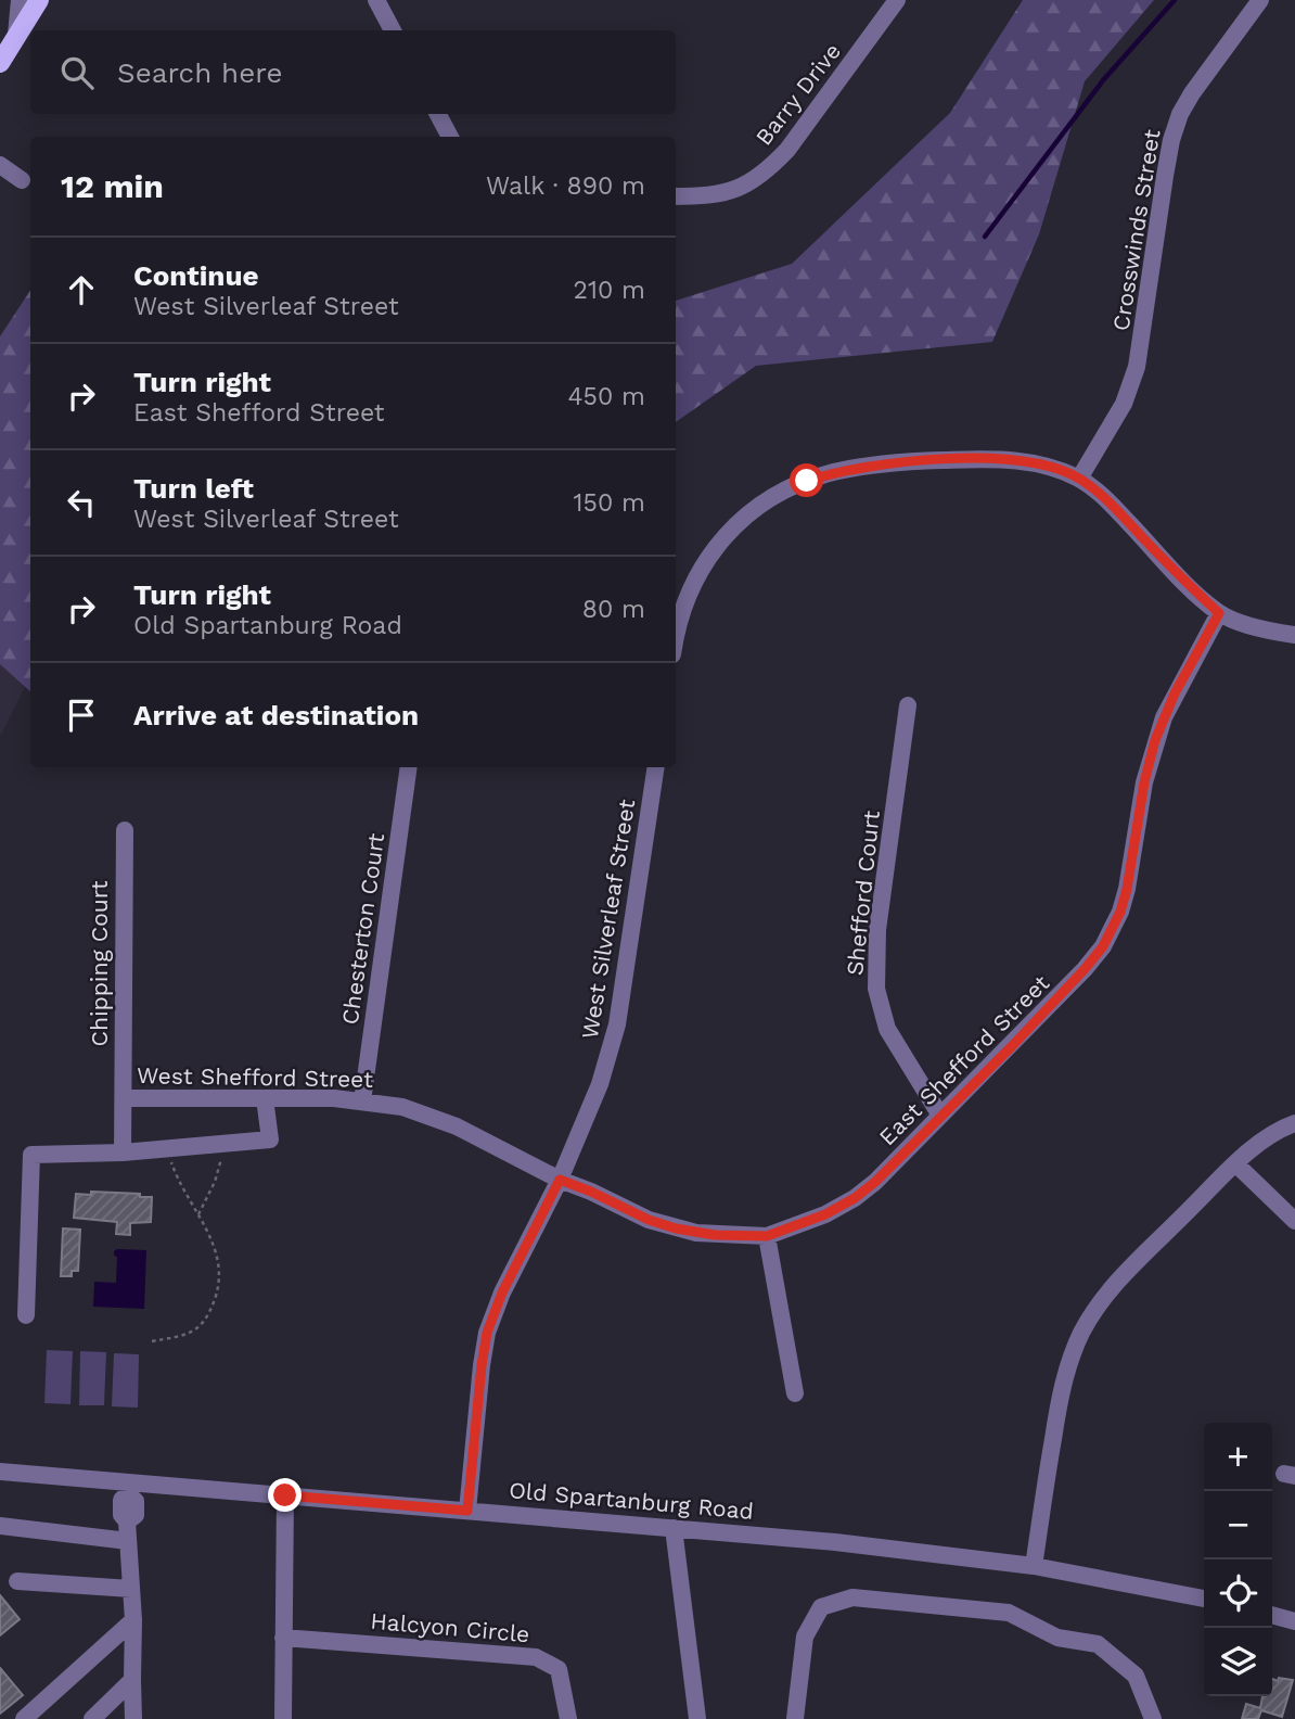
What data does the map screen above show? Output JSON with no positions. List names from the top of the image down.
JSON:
{
  "streets": {
    "street": [
      "Barry Drive",
      "Crosswinds Street",
      "Shefford Court",
      "West Silverleaf Street",
      "Chesterton Court",
      "Chipping Court",
      "East Shefford Street",
      "West Shefford Street",
      "Old Spartanburg Road",
      "Halcyon Circle"
    ]
  },
  "crossings": [
    ["Shefford Court", "East Shefford Street"],
    ["West Silverleaf Street", "East Shefford Street"],
    ["West Silverleaf Street", "West Shefford Street"],
    ["West Silverleaf Street", "Old Spartanburg Road"],
    ["Chesterton Court", "West Shefford Street"],
    ["Chipping Court", "West Shefford Street"],
    ["East Shefford Street", "West Shefford Street"]
  ],
  "page": {
    "search": "Search here",
    "heading": ["12 min", "Walk · 890 m"],
    "list": [
      ["Continue", "West Silverleaf Street", "210 m"],
      ["Turn right", "East Shefford Street", "450 m"],
      ["Turn left", "West Silverleaf Street", "150 m"],
      ["Turn right", "Old Spartanburg Road", "80 m"],
      "Arrive at destination"
    ],
    "map_buttons": ["+", "−"]
  }
}
